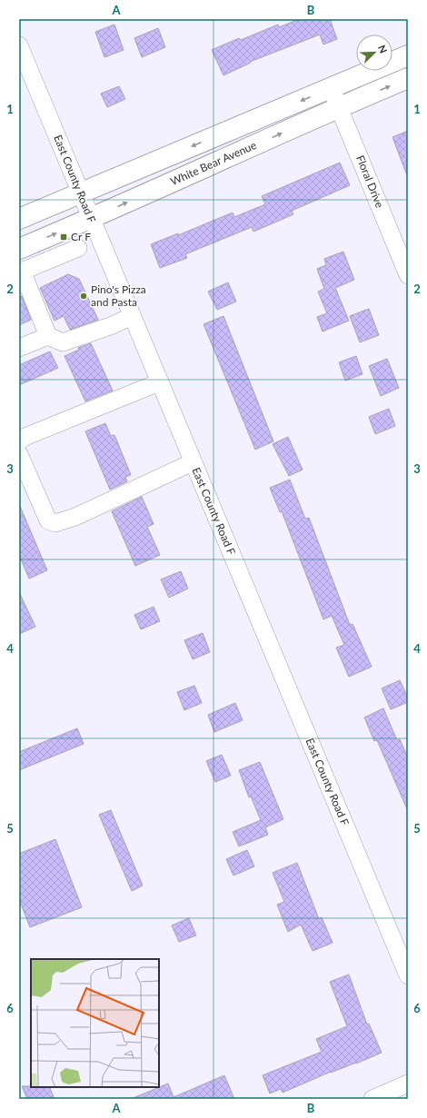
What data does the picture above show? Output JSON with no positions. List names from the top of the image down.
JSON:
{
  "streets": {
    "main road": ["White Bear Avenue"],
    "street": ["East County Road F", "Floral Drive"]
  },
  "crossings": [
    ["White Bear Avenue", "East County Road F"],
    ["White Bear Avenue", "Floral Drive"]
  ],
  "places": {
    "transit": ["Cr F"],
    "other": ["Pino's Pizza and Pasta"]
  },
  "north": "top right",
  "grid": {
    "columns": ["A", "B"],
    "rows": [
      "1",
      "2",
      "3",
      "4",
      "5",
      "6"
    ]
  }
}
